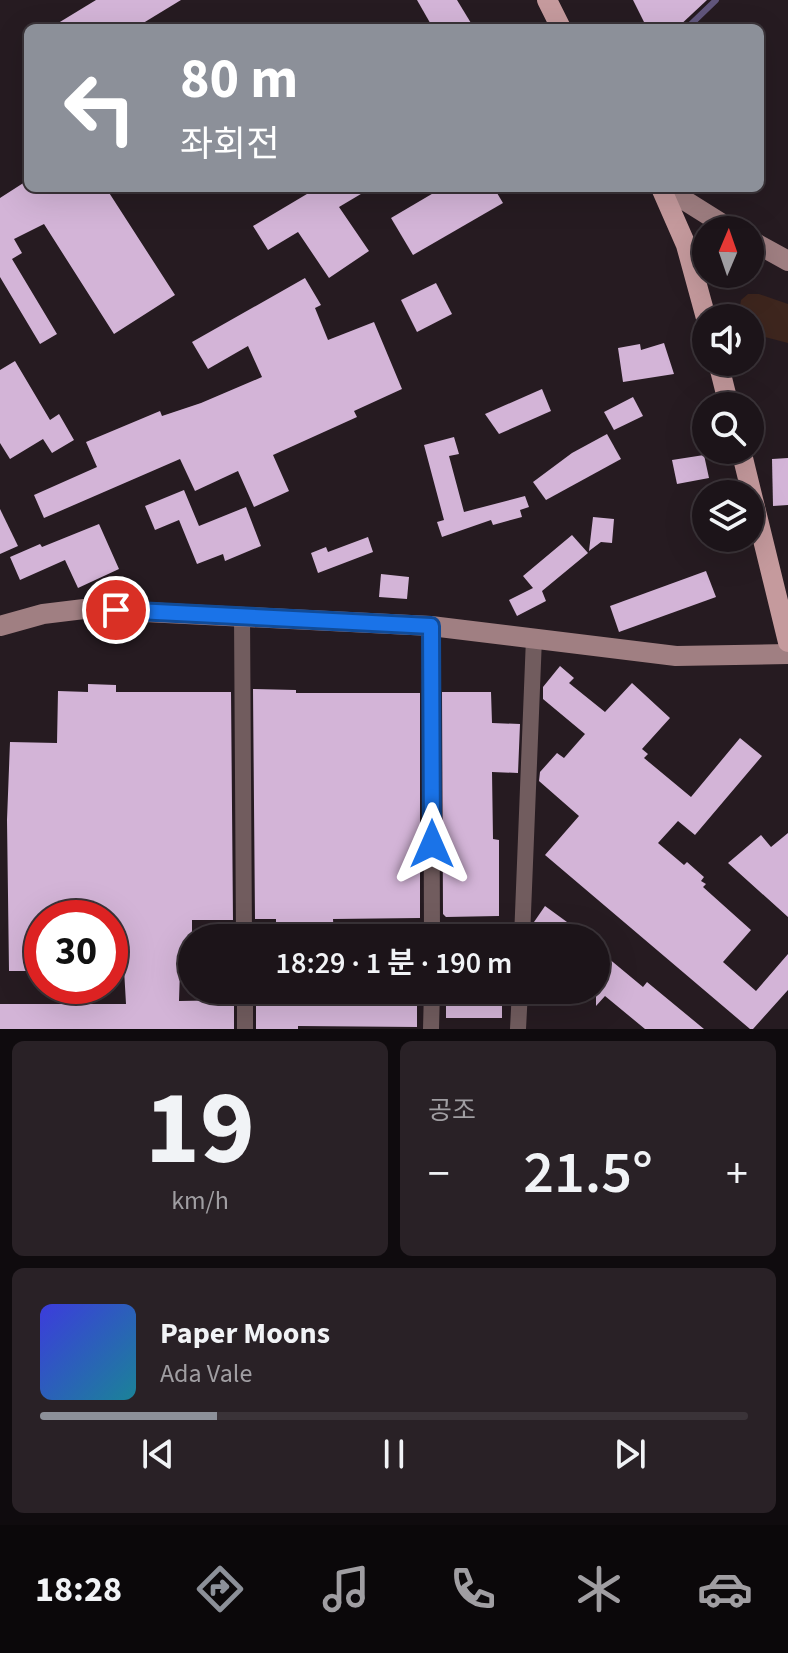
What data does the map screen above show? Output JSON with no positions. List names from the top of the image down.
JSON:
{
  "north": "top",
  "page": {
    "turn": ["80 m", "좌회전"],
    "limit": "30",
    "trip": "18:29 · 1 분 · 190 m",
    "tile": [
      ["19", "km/h"],
      "공조"
    ],
    "heat": ["−", "21.5°", "+"],
    "song": ["Paper Moons", "Ada Vale"],
    "tabs": "18:28"
  }
}
